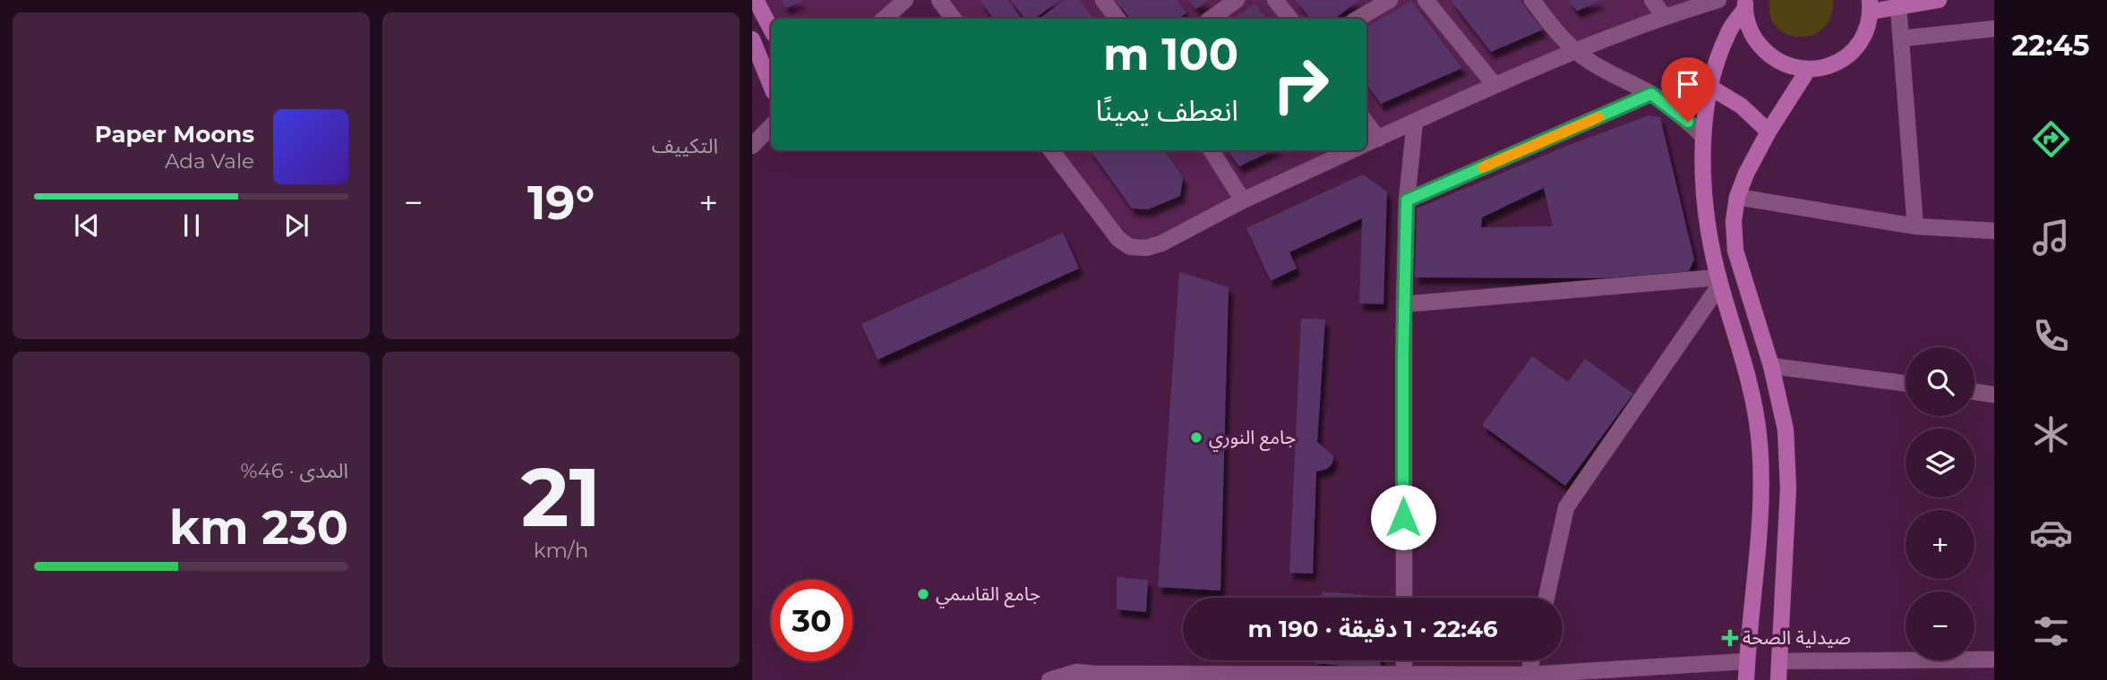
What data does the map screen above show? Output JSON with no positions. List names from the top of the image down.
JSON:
{
  "places": {
    "other": ["جامع النوري", "جامع القاسمي"],
    "health": ["صيدلية الصحة"]
  },
  "page": {
    "tabs": "22:45",
    "tile": [
      "التكييف",
      ["21", "km/h"],
      ["المدى · 46%", "230 km"]
    ],
    "turn": ["100 m", "انعطف يمينًا"],
    "song": ["Paper Moons", "Ada Vale"],
    "heat": ["−", "19°", "+"],
    "map_buttons": ["+", "−"],
    "limit": "30",
    "trip": "22:46 · 1 دقيقة · 190 m"
  }
}
